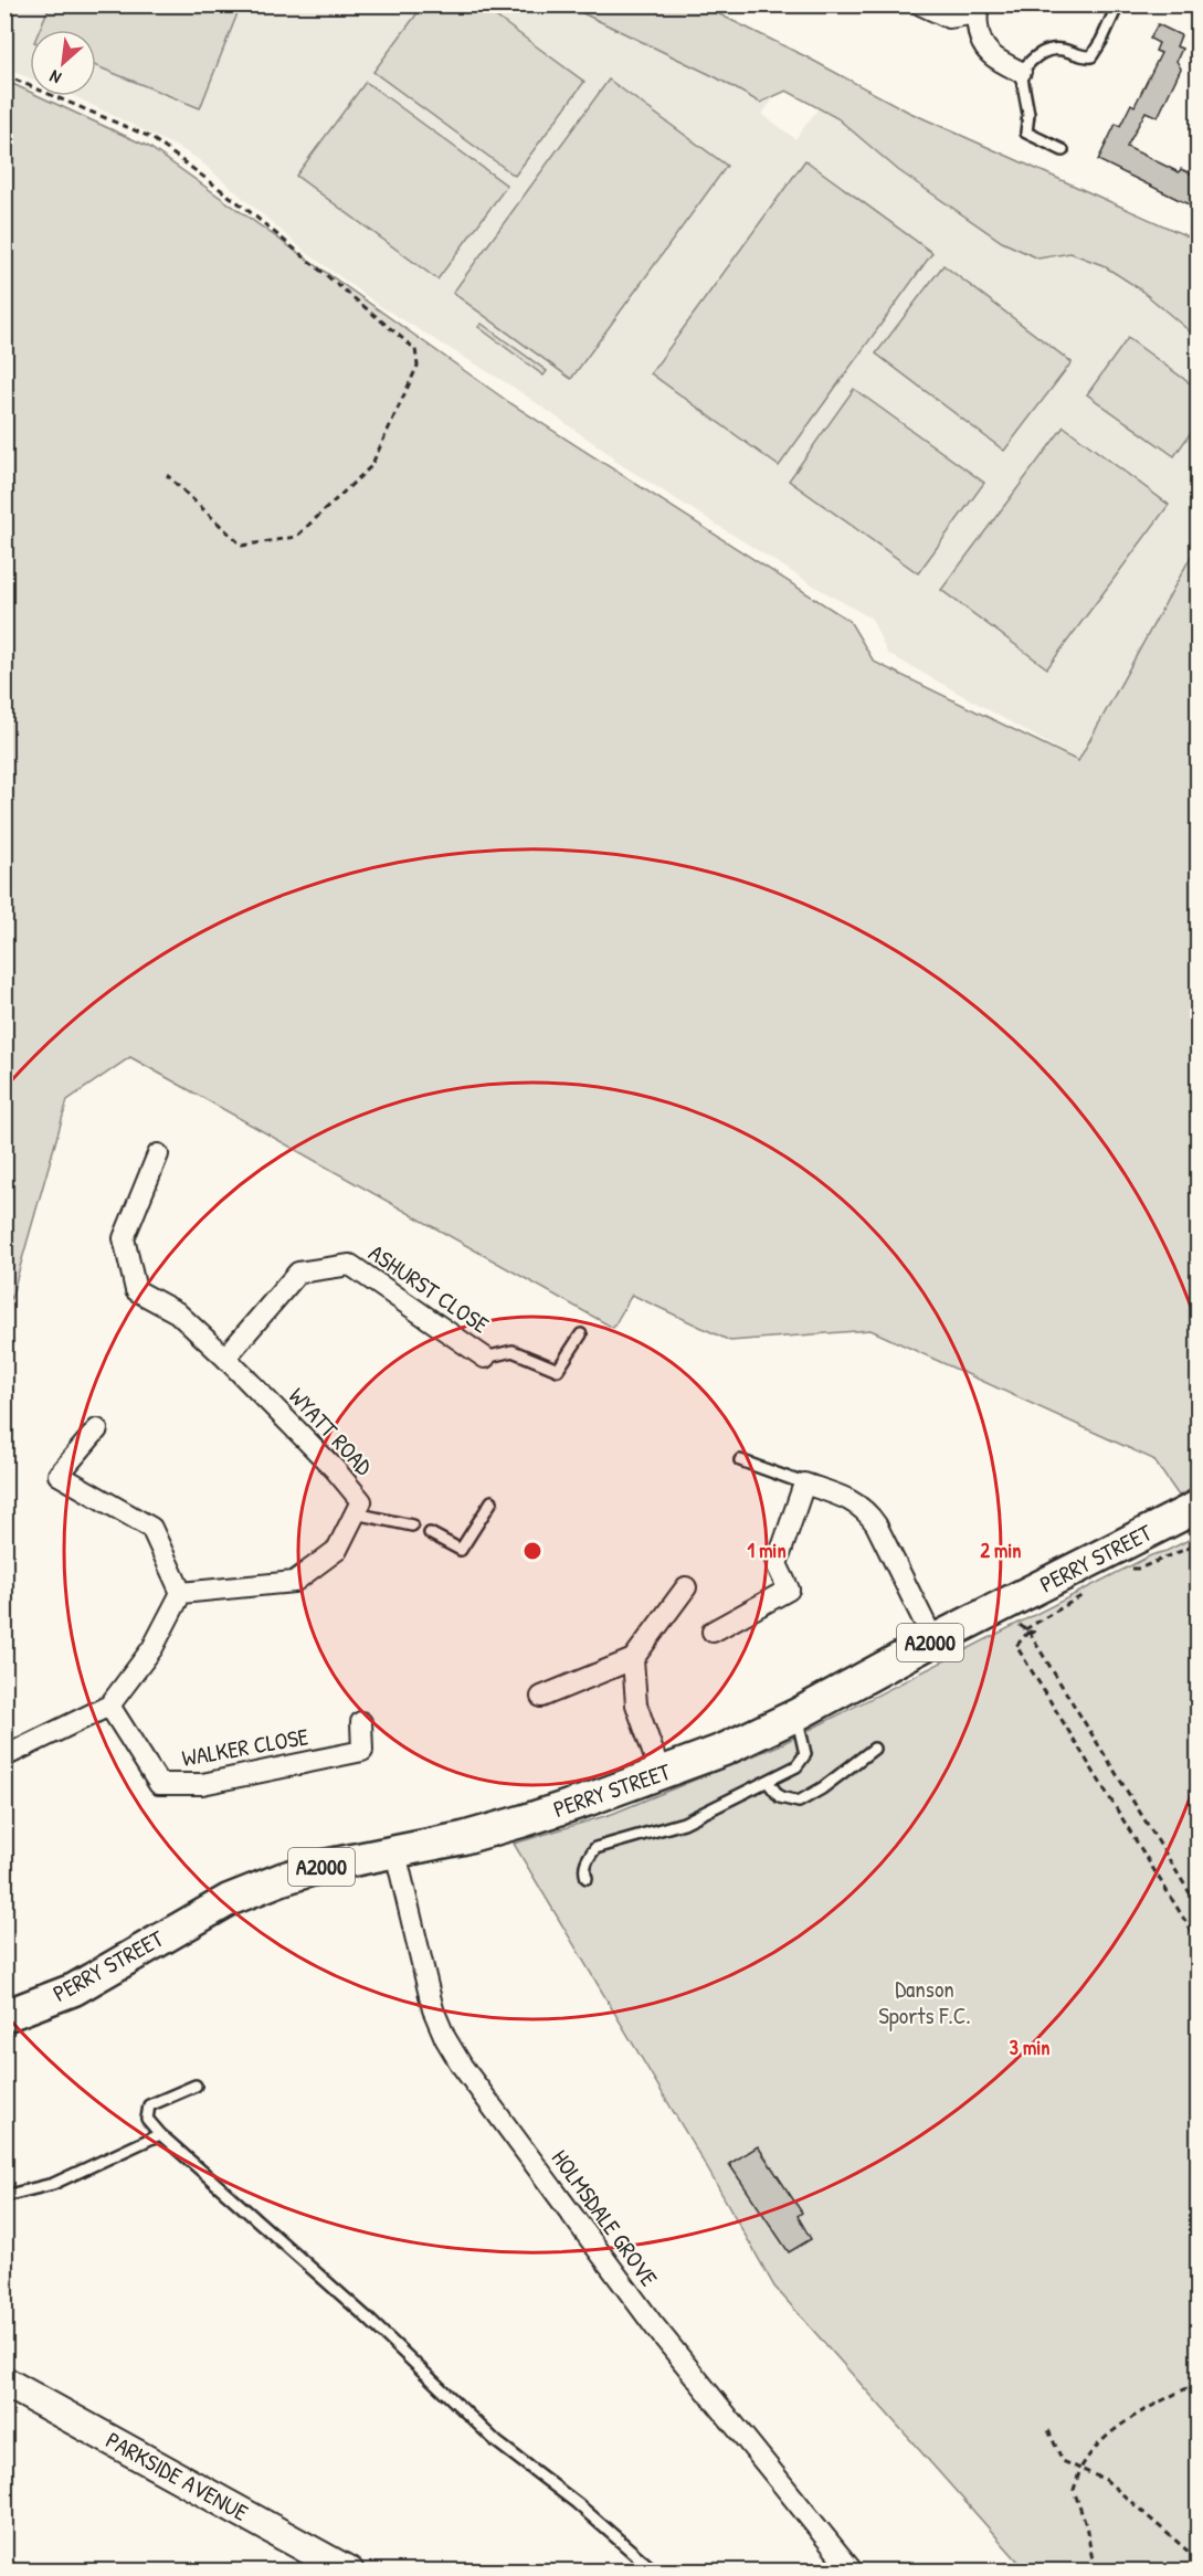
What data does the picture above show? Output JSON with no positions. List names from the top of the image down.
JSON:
{
  "streets": {
    "main road": ["PERRY STREET", "A2000"],
    "street": [
      "ASHURST CLOSE",
      "WYATT ROAD",
      "WALKER CLOSE",
      "HOLMSDALE GROVE",
      "PARKSIDE AVENUE"
    ]
  },
  "crossings": [
    ["ASHURST CLOSE", "WYATT ROAD"],
    ["PERRY STREET", "HOLMSDALE GROVE"]
  ],
  "parks": ["Danson Sports F.C."],
  "north": "bottom left",
  "rings": ["1 min", "2 min", "3 min"]
}
